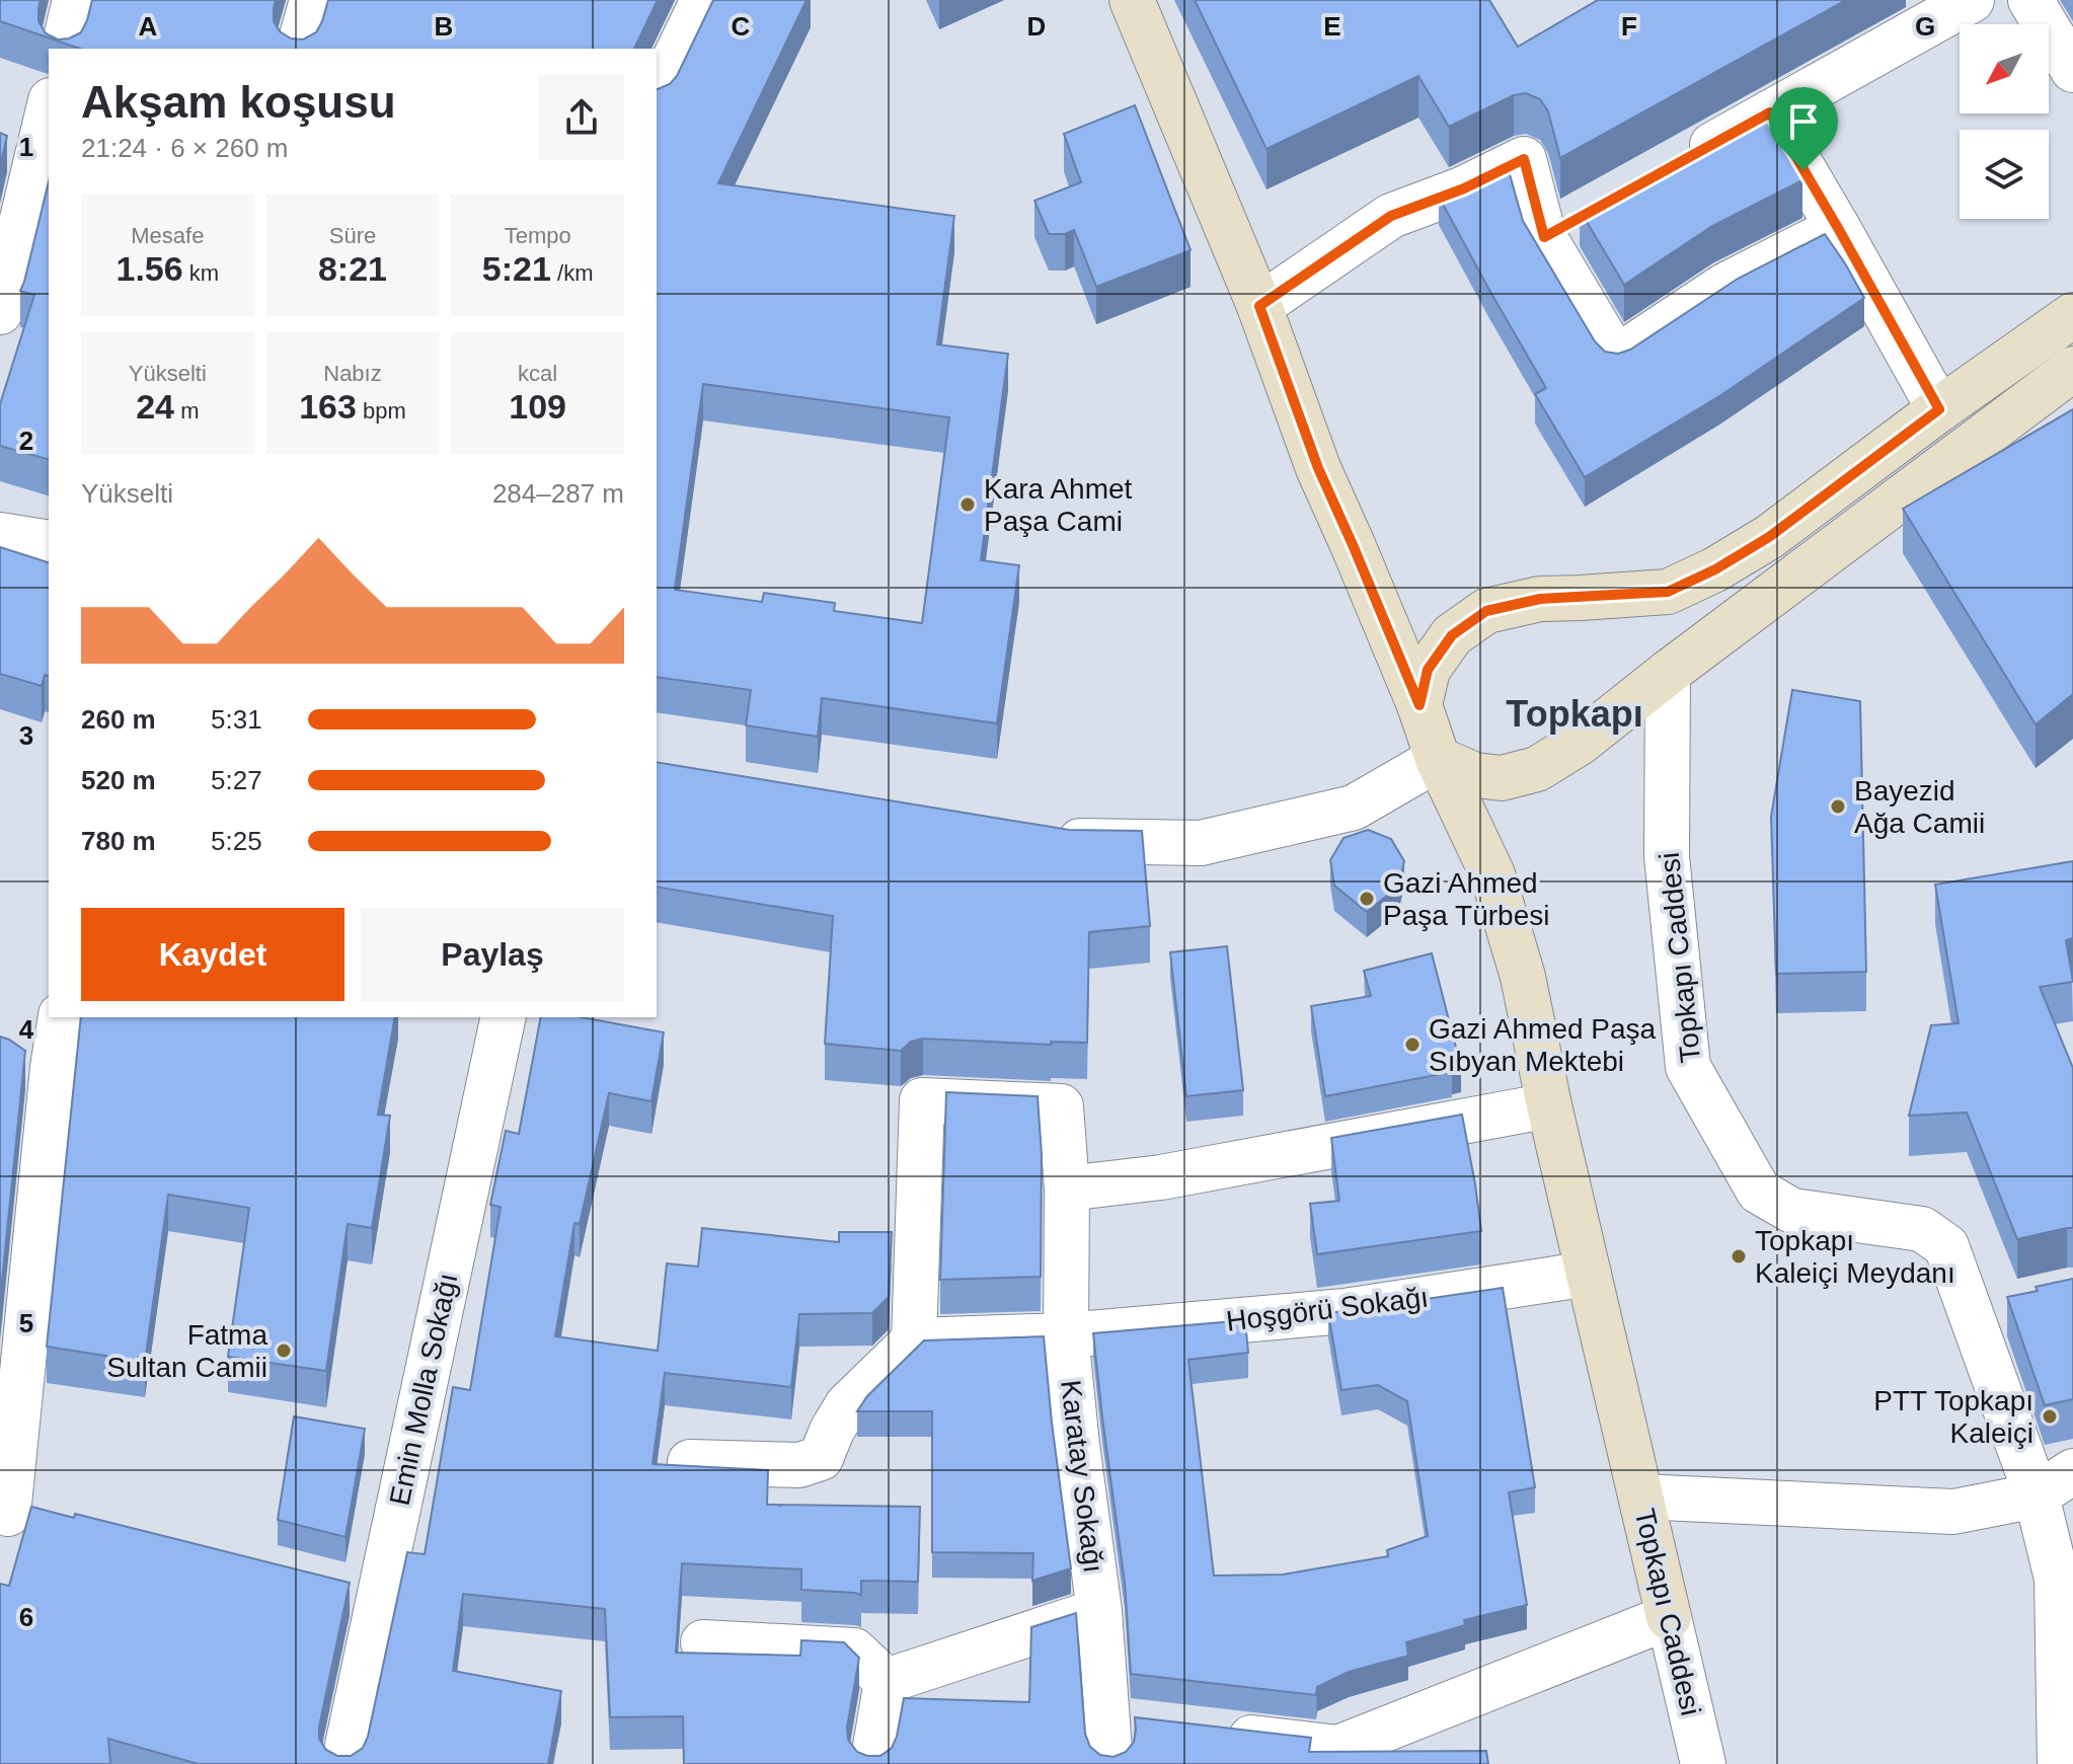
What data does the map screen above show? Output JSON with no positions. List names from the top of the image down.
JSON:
{
  "streets": {
    "street": [
      "Topkapı Caddesi",
      "Hoşgörü Sokağı",
      "Emin Molla Sokağı",
      "Karatay Sokağı"
    ]
  },
  "crossings": [
    ["Topkapı Caddesi", "Hoşgörü Sokağı"],
    ["Hoşgörü Sokağı", "Karatay Sokağı"]
  ],
  "districts": ["Topkapı"],
  "places": [
    "Kara Ahmet Paşa Cami",
    "Bayezid Ağa Camii",
    "Gazi Ahmed Paşa Türbesi",
    "Gazi Ahmed Paşa Sıbyan Mektebi",
    "Topkapı Kaleiçi Meydanı",
    "Fatma Sultan Camii",
    "PTT Topkapı Kaleiçi"
  ],
  "north": "bottom left",
  "page": {
    "heading": ["Akşam koşusu", "21:24 · 6 × 260 m"],
    "stats": [
      ["Mesafe", "1.56 km"],
      ["Süre", "8:21"],
      ["Tempo", "5:21 /km"],
      ["Yükselti", "24 m"],
      ["Nabız", "163 bpm"],
      ["kcal", "109"]
    ],
    "chart": ["Yükselti", "284–287 m"],
    "list": [
      {
        "name": "260 m",
        "note": "5:31"
      },
      {
        "name": "520 m",
        "note": "5:27"
      },
      {
        "name": "780 m",
        "note": "5:25"
      }
    ],
    "buttons": ["Kaydet", "Paylaş"]
  },
  "grid": {
    "columns": [
      "A",
      "B",
      "C",
      "D",
      "E",
      "F",
      "G"
    ],
    "rows": [
      "1",
      "2",
      "3",
      "4",
      "5",
      "6"
    ]
  }
}
